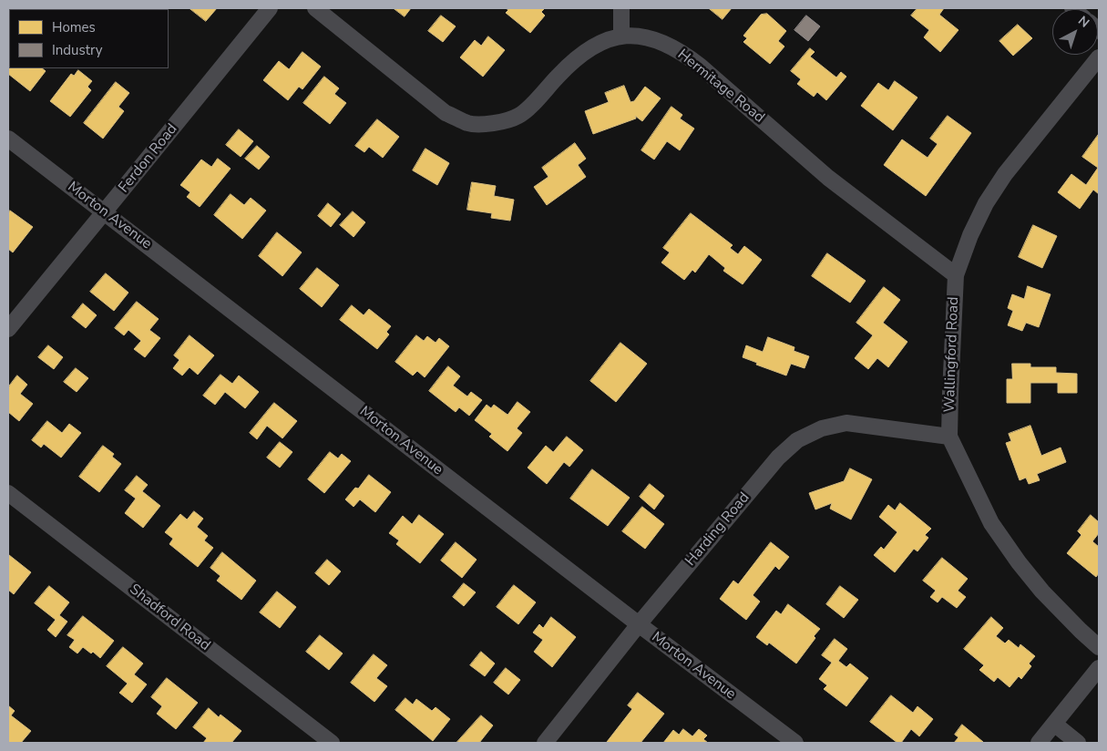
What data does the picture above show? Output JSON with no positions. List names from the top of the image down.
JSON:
{
  "streets": {
    "street": [
      "Hermitage Road",
      "Ferdon Road",
      "Morton Avenue",
      "Wallingford Road",
      "Harding Road",
      "Shadford Road"
    ]
  },
  "crossings": [
    ["Hermitage Road", "Wallingford Road"],
    ["Ferdon Road", "Morton Avenue"],
    ["Morton Avenue", "Harding Road"],
    ["Wallingford Road", "Harding Road"]
  ],
  "legend": ["Homes", "Industry"],
  "north": "top right"
}
